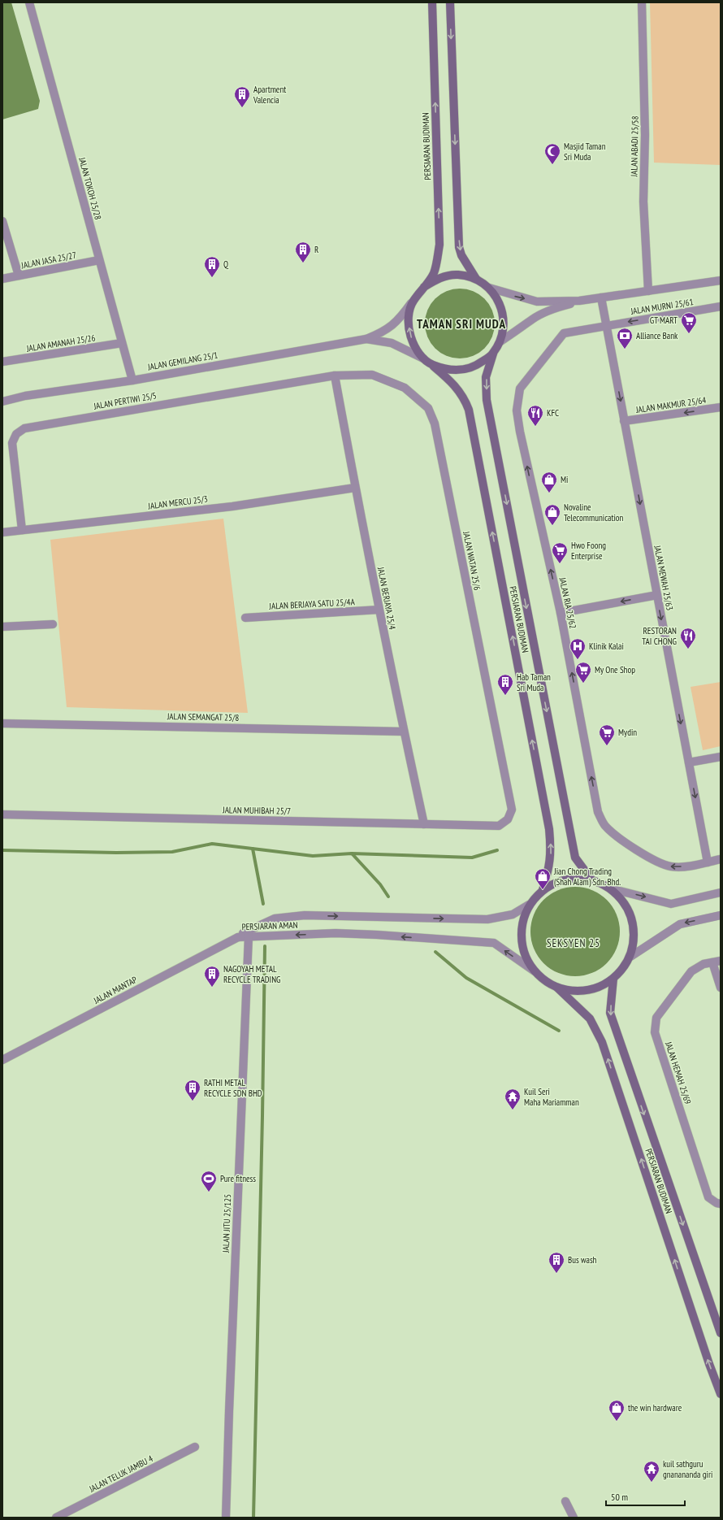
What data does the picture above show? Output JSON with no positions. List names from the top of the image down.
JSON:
{
  "streets": {
    "main road": ["PERSIARAN BUDIMAN"],
    "street": [
      "JALAN ABADI 25/58",
      "JALAN TOKOH 25/28",
      "JALAN JASA 25/27",
      "JALAN MURNI 25/61",
      "JALAN AMANAH 25/26",
      "JALAN GEMILANG 25/1",
      "JALAN PERTIWI 25/5",
      "JALAN MAKMUR 25/64",
      "JALAN MERCU 25/3",
      "JALAN WATAN 25/6",
      "JALAN MEWAH 25/63",
      "JALAN BERJAYA 25/4",
      "JALAN RIA 25/62",
      "JALAN BERJAYA SATU 25/4A",
      "JALAN SEMANGAT 25/8",
      "JALAN MUHIBAH 25/7",
      "PERSIARAN AMAN",
      "JALAN MANTAP",
      "JALAN HEMAH 25/69",
      "JALAN JITU 25/125",
      "JALAN TELUK JAMBU 4"
    ]
  },
  "crossings": [
    ["PERSIARAN BUDIMAN", "JALAN GEMILANG 25/1"],
    ["PERSIARAN BUDIMAN", "PERSIARAN AMAN"],
    ["JALAN TOKOH 25/28", "JALAN JASA 25/27"],
    ["JALAN TOKOH 25/28", "JALAN AMANAH 25/26"],
    ["JALAN TOKOH 25/28", "JALAN GEMILANG 25/1"],
    ["JALAN MURNI 25/61", "JALAN MEWAH 25/63"],
    ["JALAN MURNI 25/61", "JALAN RIA 25/62"],
    ["JALAN PERTIWI 25/5", "JALAN MERCU 25/3"],
    ["JALAN PERTIWI 25/5", "JALAN WATAN 25/6"],
    ["JALAN PERTIWI 25/5", "JALAN BERJAYA 25/4"],
    ["JALAN MAKMUR 25/64", "JALAN MEWAH 25/63"],
    ["JALAN MERCU 25/3", "JALAN BERJAYA 25/4"],
    ["JALAN WATAN 25/6", "JALAN BERJAYA 25/4"],
    ["JALAN WATAN 25/6", "JALAN MUHIBAH 25/7"],
    ["JALAN MEWAH 25/63", "JALAN RIA 25/62"],
    ["JALAN BERJAYA 25/4", "JALAN BERJAYA SATU 25/4A"],
    ["JALAN BERJAYA 25/4", "JALAN SEMANGAT 25/8"],
    ["JALAN BERJAYA 25/4", "JALAN MUHIBAH 25/7"],
    ["PERSIARAN AMAN", "JALAN MANTAP"],
    ["PERSIARAN AMAN", "JALAN JITU 25/125"]
  ],
  "one_way": ["JALAN MAKMUR 25/64", "JALAN MEWAH 25/63", "JALAN RIA 25/62"],
  "districts": ["TAMAN SRI MUDA", "SEKSYEN 25"],
  "places": {
    "building": [
      "Apartment Valencia",
      "R",
      "Q",
      "Hab Taman Sri Muda",
      "NAGOYAH METAL RECYCLE TRADING",
      "RATHI METAL RECYCLE SDN BHD",
      "Bus wash"
    ],
    "mosque": ["Masjid Taman Sri Muda"],
    "supermarket": [
      "GT MART",
      "Hwo Foong Enterprise",
      "My One Shop",
      "Mydin"
    ],
    "bank": ["Alliance Bank"],
    "restaurant": ["KFC", "RESTORAN TAI CHONG"],
    "shop": [
      "Mi",
      "Novaline Telecommunication",
      "Jian Chong Trading (Shah Alam) Sdn. Bhd.",
      "the win hardware"
    ],
    "hospital": ["Klinik Kalai"],
    "temple": ["Kuil Seri Maha Mariamman", "kuil sathguru gnanananda giri"],
    "sports": ["Pure fitness"]
  },
  "scale_bar": "50 m"
}
